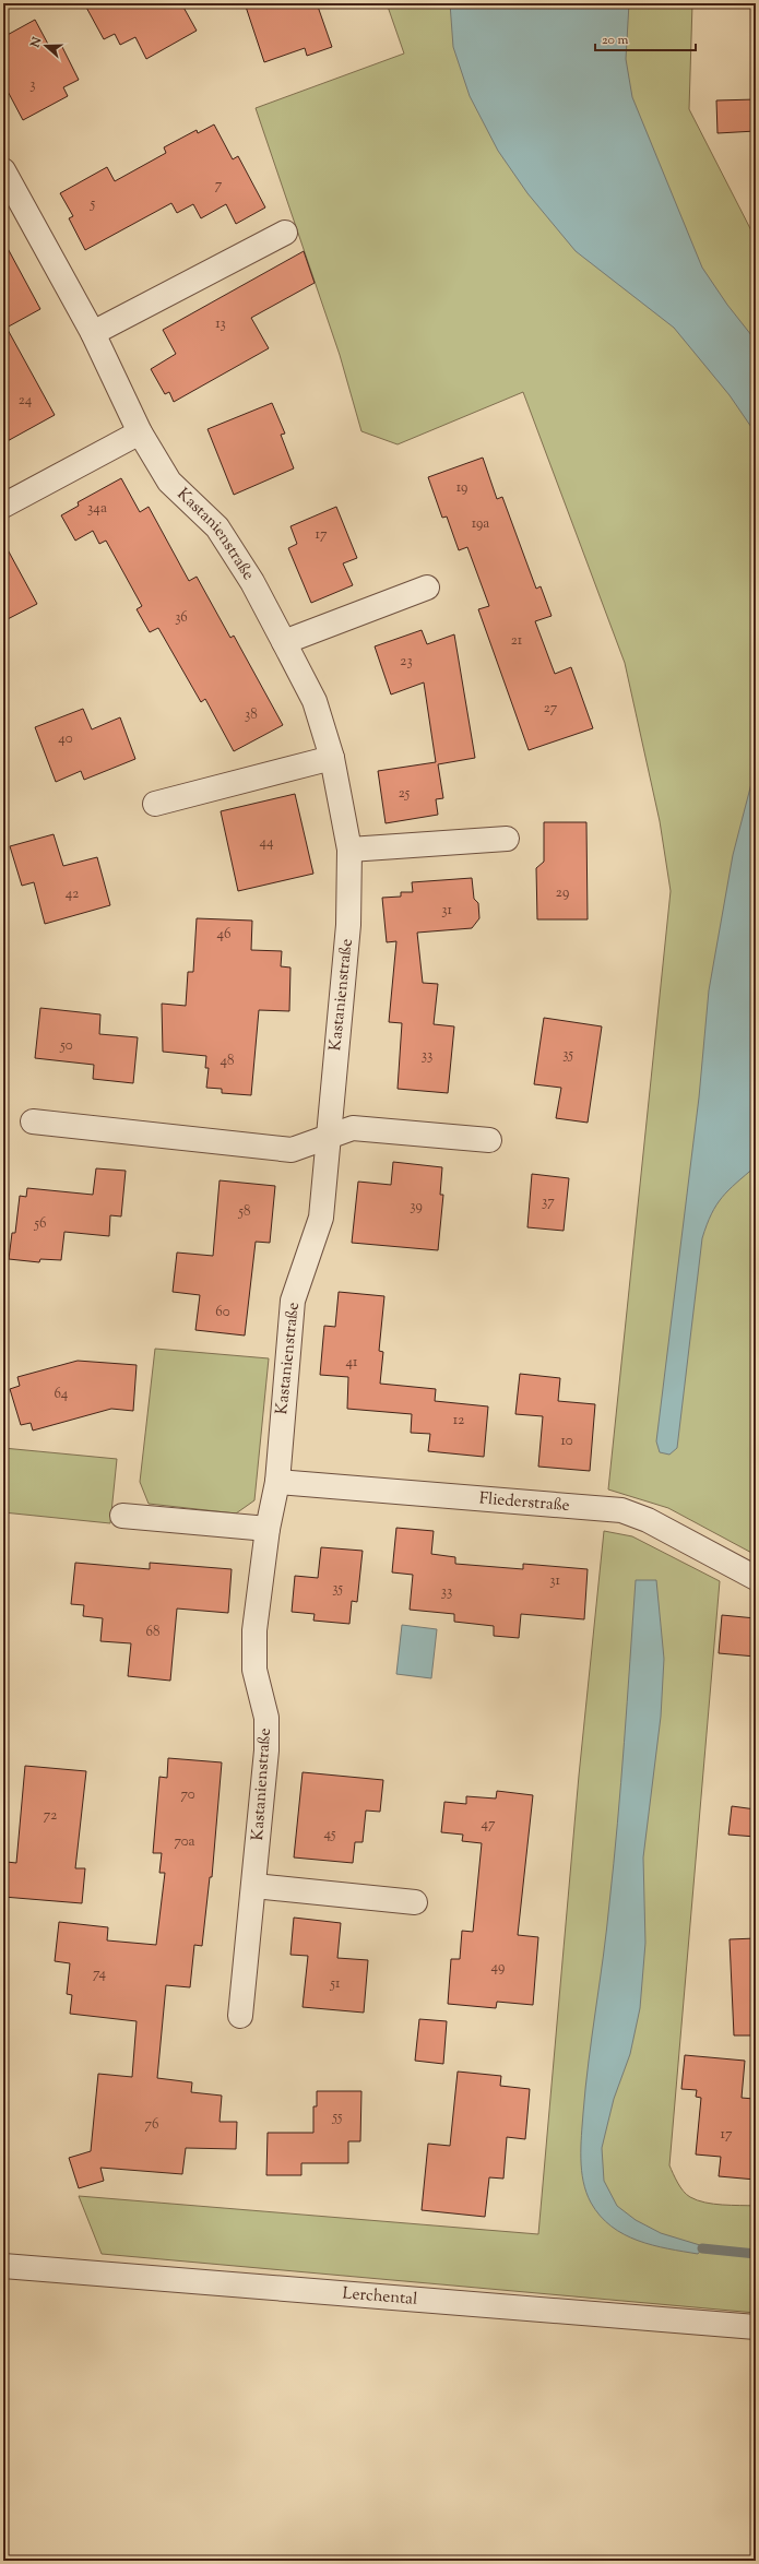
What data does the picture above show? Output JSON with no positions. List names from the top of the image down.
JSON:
{
  "streets": {
    "street": ["Kastanienstraße", "Fliederstraße", "Lerchental"]
  },
  "crossings": [
    ["Kastanienstraße", "Fliederstraße"]
  ],
  "house_numbers": [
    "3",
    "7",
    "5",
    "13",
    "24",
    "19",
    "34a",
    "19a",
    "17",
    "36",
    "21",
    "23",
    "27",
    "38",
    "40",
    "25",
    "44",
    "29",
    "42",
    "31",
    "46",
    "50",
    "35",
    "33",
    "48",
    "37",
    "39",
    "58",
    "56",
    "60",
    "41",
    "64",
    "12",
    "10",
    "31",
    "35",
    "33",
    "68",
    "70",
    "72",
    "47",
    "45",
    "70a",
    "49",
    "74",
    "51",
    "55",
    "76",
    "17"
  ],
  "scale_bar": "20 m",
  "north": "left"
}
